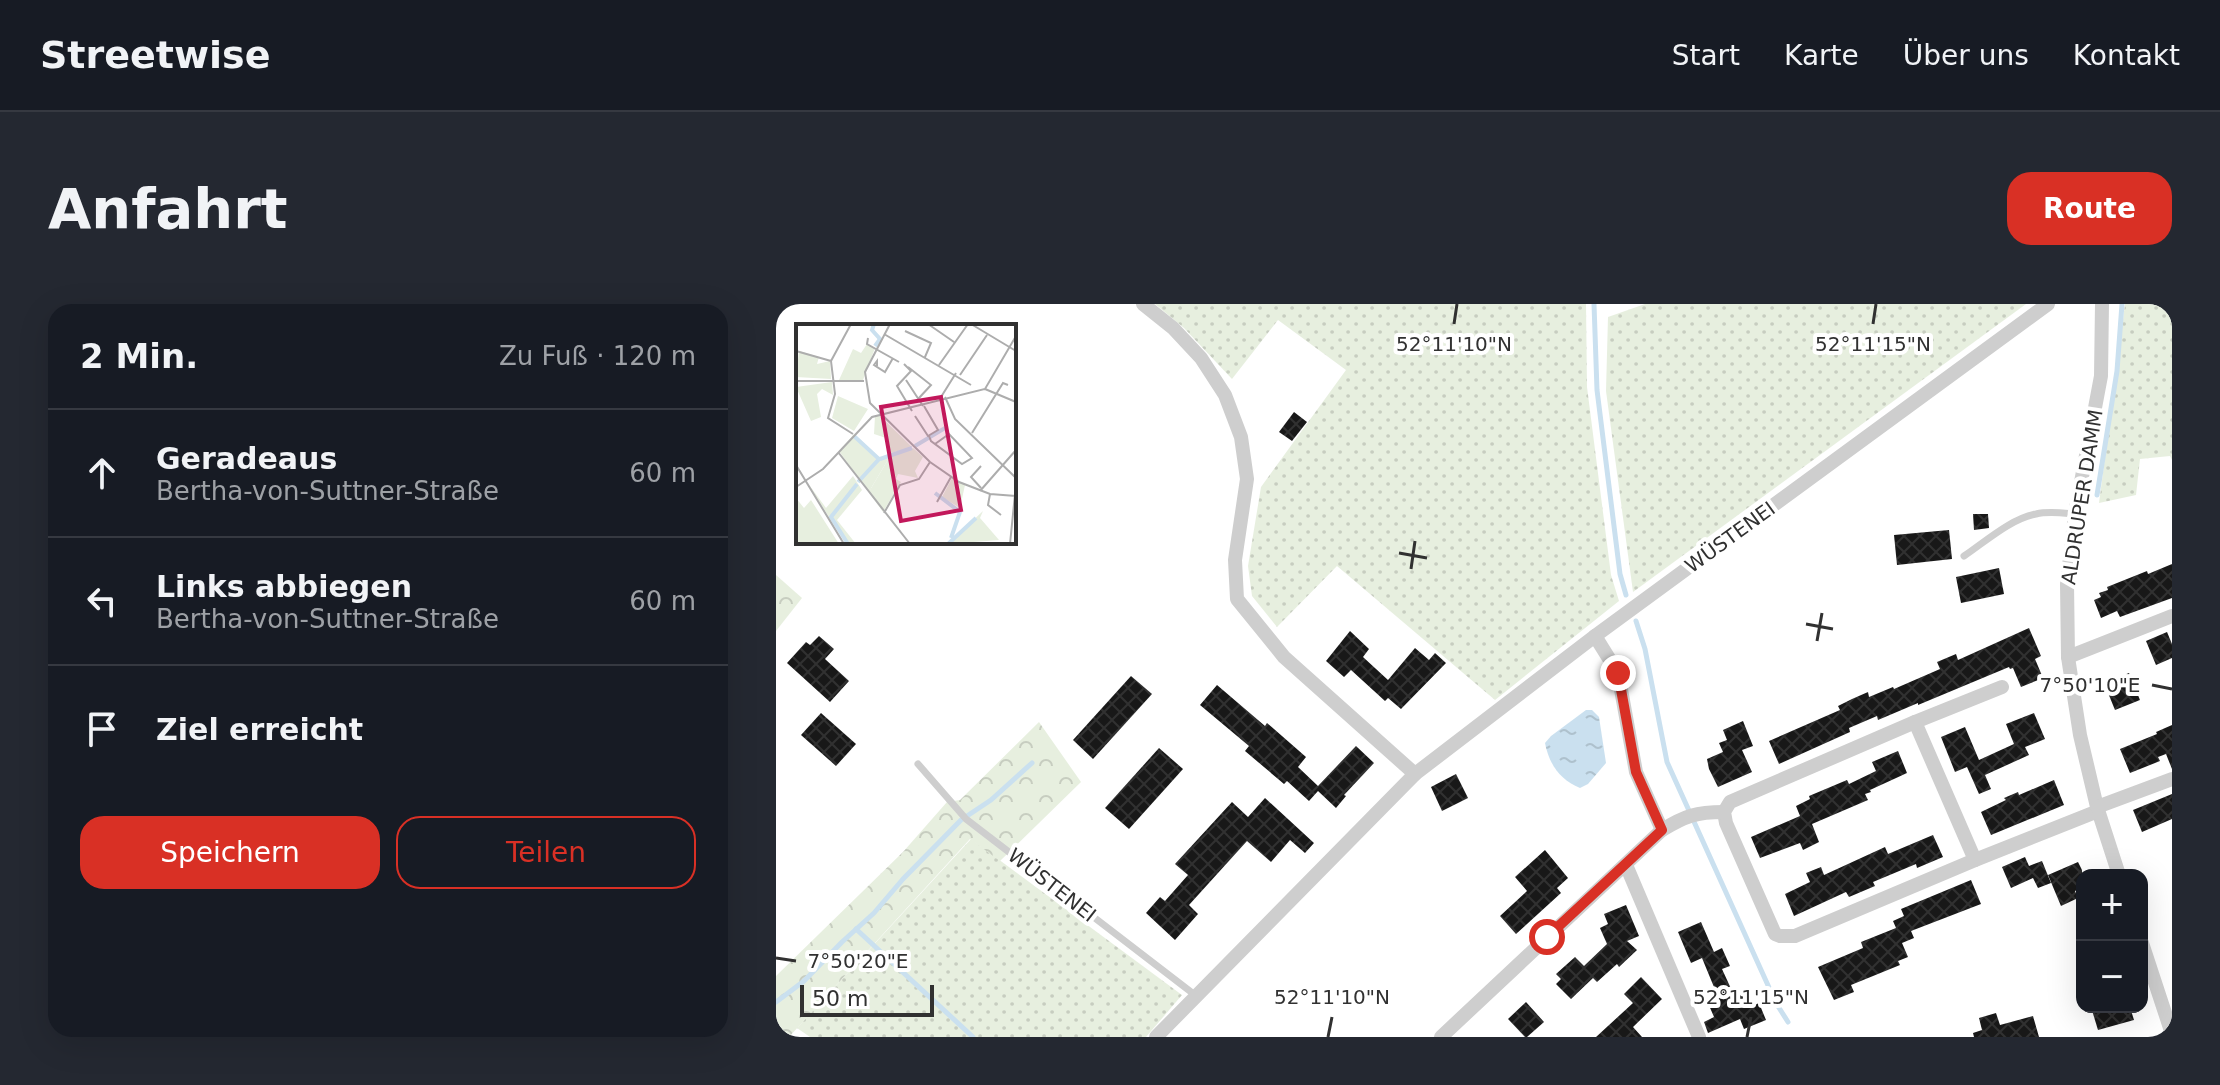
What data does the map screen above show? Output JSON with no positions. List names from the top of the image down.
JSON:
{
  "streets": {
    "street": ["ALDRUPER DAMM", "WÜSTENEI"]
  },
  "scale_bar": "50 m",
  "page": {
    "header": "Streetwise",
    "nav": [
      "Start",
      "Karte",
      "Über uns",
      "Kontakt"
    ],
    "buttons": [
      "Route",
      ["Speichern", "Teilen"]
    ],
    "title": "Anfahrt",
    "heading": ["2 Min.", "Zu Fuß · 120 m"],
    "list": [
      ["Geradeaus", "Bertha-von-Suttner-Straße", "60 m"],
      ["Links abbiegen", "Bertha-von-Suttner-Straße", "60 m"],
      "Ziel erreicht"
    ],
    "map_buttons": ["+", "−"],
    "scale": "50 m"
  },
  "coordinates": [
    "52°11'10\"N",
    "52°11'15\"N",
    "7°50'10\"E",
    "7°50'20\"E"
  ]
}
